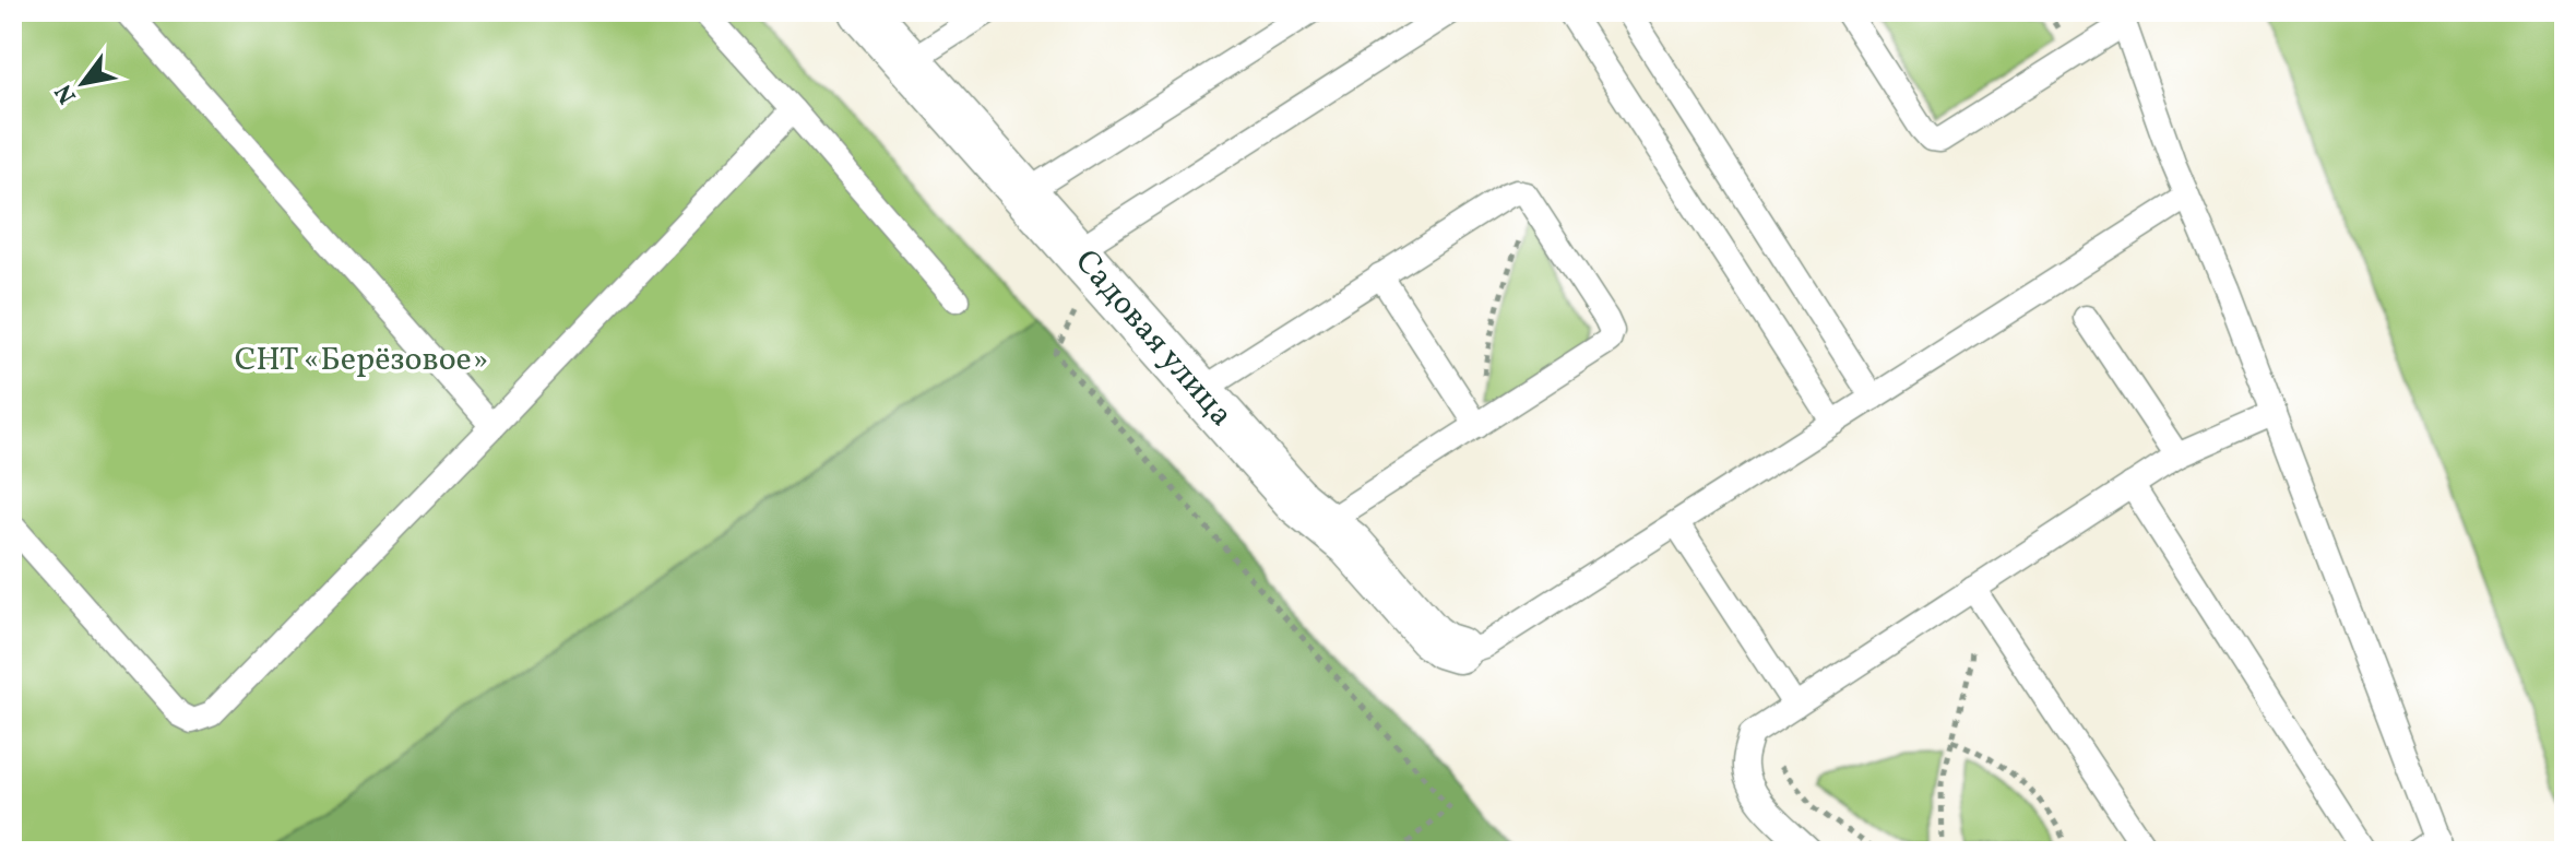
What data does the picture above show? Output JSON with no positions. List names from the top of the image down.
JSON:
{
  "streets": {
    "street": ["Садовая улица"]
  },
  "parks": ["СНТ «Берёзовое»"],
  "north": "bottom left"
}
